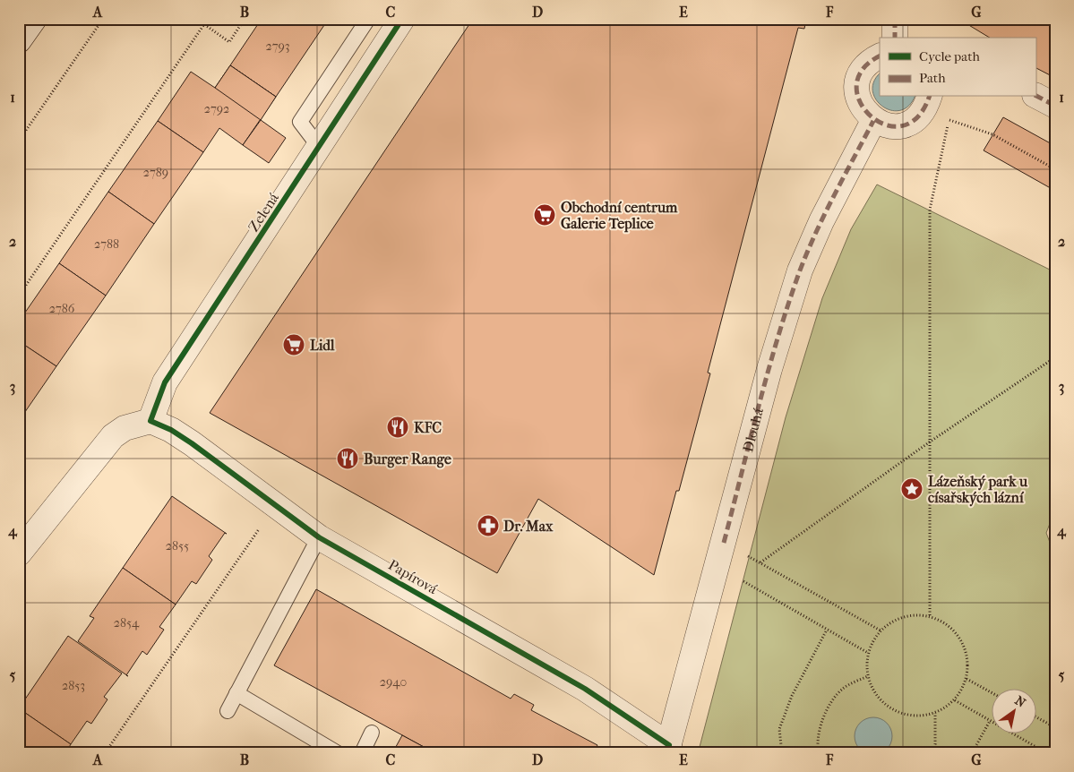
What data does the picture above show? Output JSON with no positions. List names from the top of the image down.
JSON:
{
  "streets": {
    "street": ["Zelená", "Dlouhá", "Papírová"]
  },
  "crossings": [
    ["Zelená", "Papírová"],
    ["Dlouhá", "Papírová"]
  ],
  "places": {
    "supermarket": ["Obchodní centrum Galerie Teplice", "Lidl"],
    "restaurant": ["KFC", "Burger Range"],
    "place": ["Lázeňský park u císařských lázní"],
    "pharmacy": ["Dr. Max"]
  },
  "house_numbers": [
    "2793",
    "2792",
    "2789",
    "2788",
    "2786",
    "2855",
    "2854",
    "2940",
    "2853"
  ],
  "legend": ["Cycle path", "Path"],
  "north": "top right",
  "grid": {
    "columns": [
      "A",
      "B",
      "C",
      "D",
      "E",
      "F",
      "G"
    ],
    "rows": [
      "1",
      "2",
      "3",
      "4",
      "5"
    ]
  }
}
